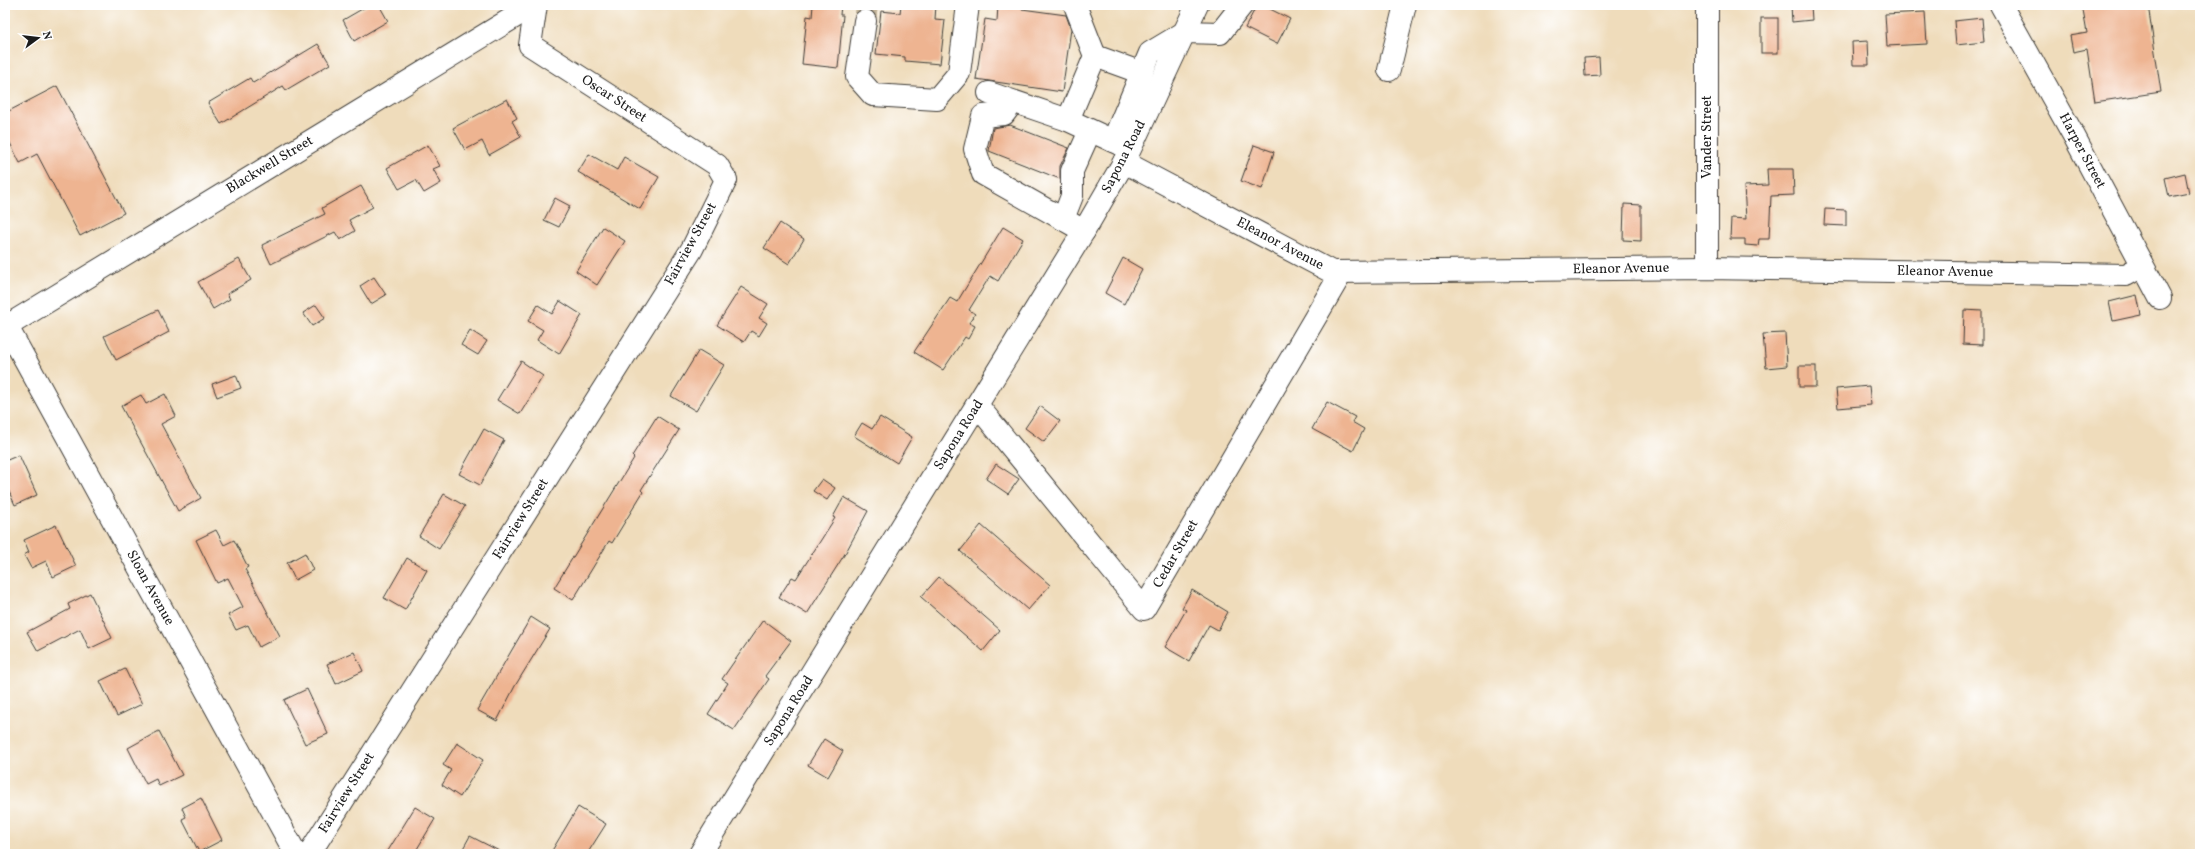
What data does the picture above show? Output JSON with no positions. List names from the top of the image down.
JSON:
{
  "streets": {
    "street": [
      "Oscar Street",
      "Vander Street",
      "Harper Street",
      "Sapona Road",
      "Blackwell Street",
      "Fairview Street",
      "Eleanor Avenue",
      "Cedar Street",
      "Sloan Avenue"
    ]
  },
  "crossings": [
    ["Oscar Street", "Blackwell Street"],
    ["Oscar Street", "Fairview Street"],
    ["Vander Street", "Eleanor Avenue"],
    ["Harper Street", "Eleanor Avenue"],
    ["Sapona Road", "Eleanor Avenue"],
    ["Sapona Road", "Cedar Street"],
    ["Blackwell Street", "Sloan Avenue"],
    ["Eleanor Avenue", "Cedar Street"]
  ],
  "north": "right"
}
